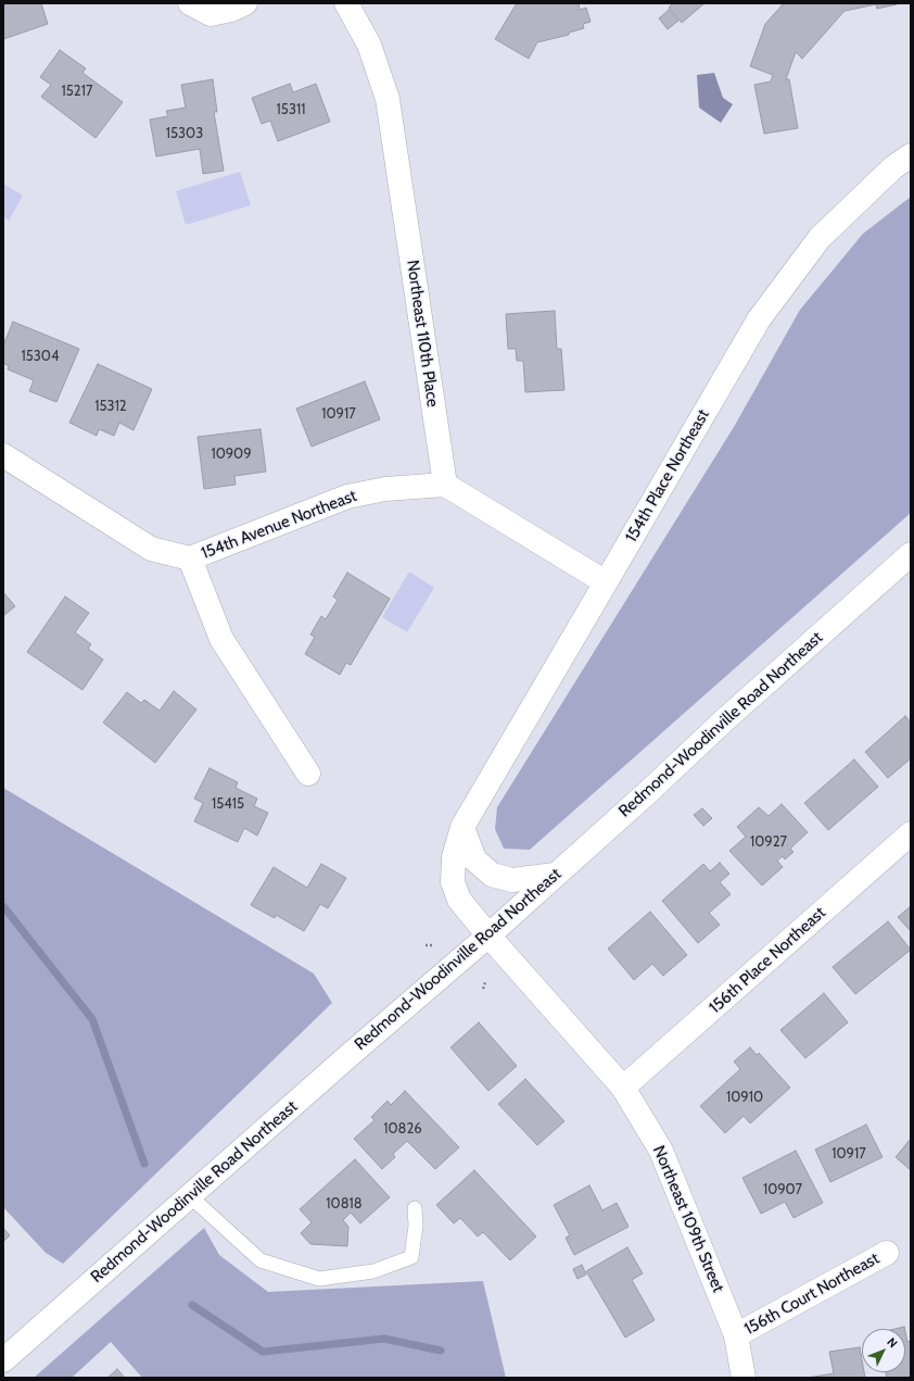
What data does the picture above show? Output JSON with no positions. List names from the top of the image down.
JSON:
{
  "streets": {
    "street": [
      "Northeast 110th Place",
      "154th Place Northeast",
      "154th Avenue Northeast",
      "Redmond-Woodinville Road Northeast",
      "156th Place Northeast",
      "Northeast 109th Street",
      "156th Court Northeast"
    ]
  },
  "crossings": [
    ["Northeast 110th Place", "154th Avenue Northeast"],
    ["154th Place Northeast", "Redmond-Woodinville Road Northeast"],
    ["154th Place Northeast", "Northeast 109th Street"],
    ["Redmond-Woodinville Road Northeast", "Northeast 109th Street"],
    ["156th Place Northeast", "Northeast 109th Street"],
    ["Northeast 109th Street", "156th Court Northeast"]
  ],
  "house_numbers": [
    "15217",
    "15311",
    "15303",
    "15304",
    "15312",
    "10917",
    "10909",
    "15415",
    "10927",
    "10910",
    "10826",
    "10917",
    "10907",
    "10818"
  ],
  "north": "top right"
}
